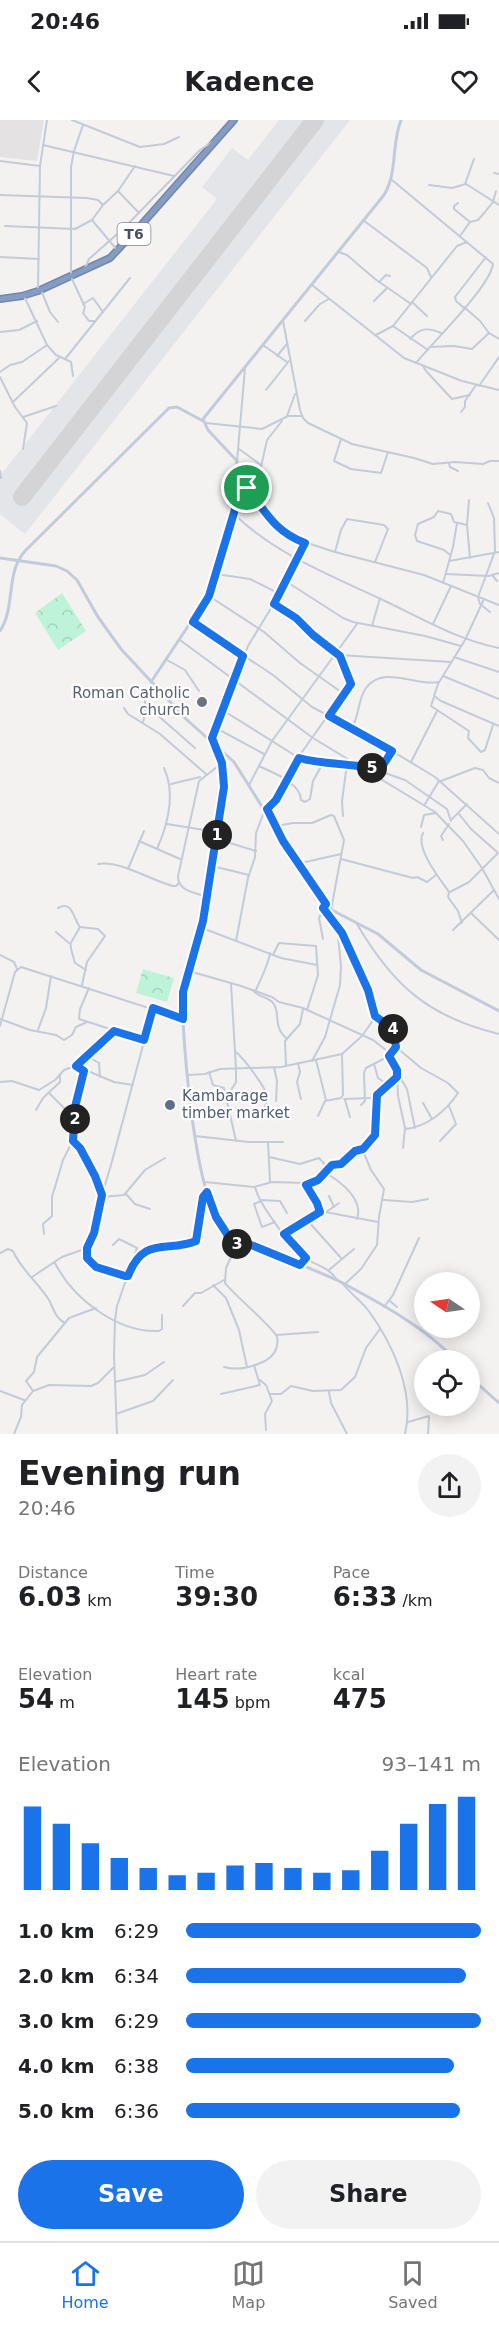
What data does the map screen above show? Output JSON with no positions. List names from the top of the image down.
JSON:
{
  "streets": {
    "highway": ["T6"]
  },
  "places": ["Roman Catholic church", "Kambarage timber market"],
  "north": "left",
  "page": {
    "status": "20:46",
    "header": "Kadence",
    "pins": [
      "5",
      "1",
      "4",
      "2",
      "3"
    ],
    "heading": ["Evening run", "20:46"],
    "stats": [
      ["Distance", "6.03 km"],
      ["Time", "39:30"],
      ["Pace", "6:33 /km"],
      ["Elevation", "54 m"],
      ["Heart rate", "145 bpm"],
      ["kcal", "475"]
    ],
    "chart": ["Elevation", "93–141 m"],
    "list": [
      {
        "name": "1.0 km",
        "note": "6:29"
      },
      {
        "name": "2.0 km",
        "note": "6:34"
      },
      {
        "name": "3.0 km",
        "note": "6:29"
      },
      {
        "name": "4.0 km",
        "note": "6:38"
      },
      {
        "name": "5.0 km",
        "note": "6:36"
      }
    ],
    "buttons": ["Save", "Share"],
    "tabs": ["Home", "Map", "Saved"]
  }
}
